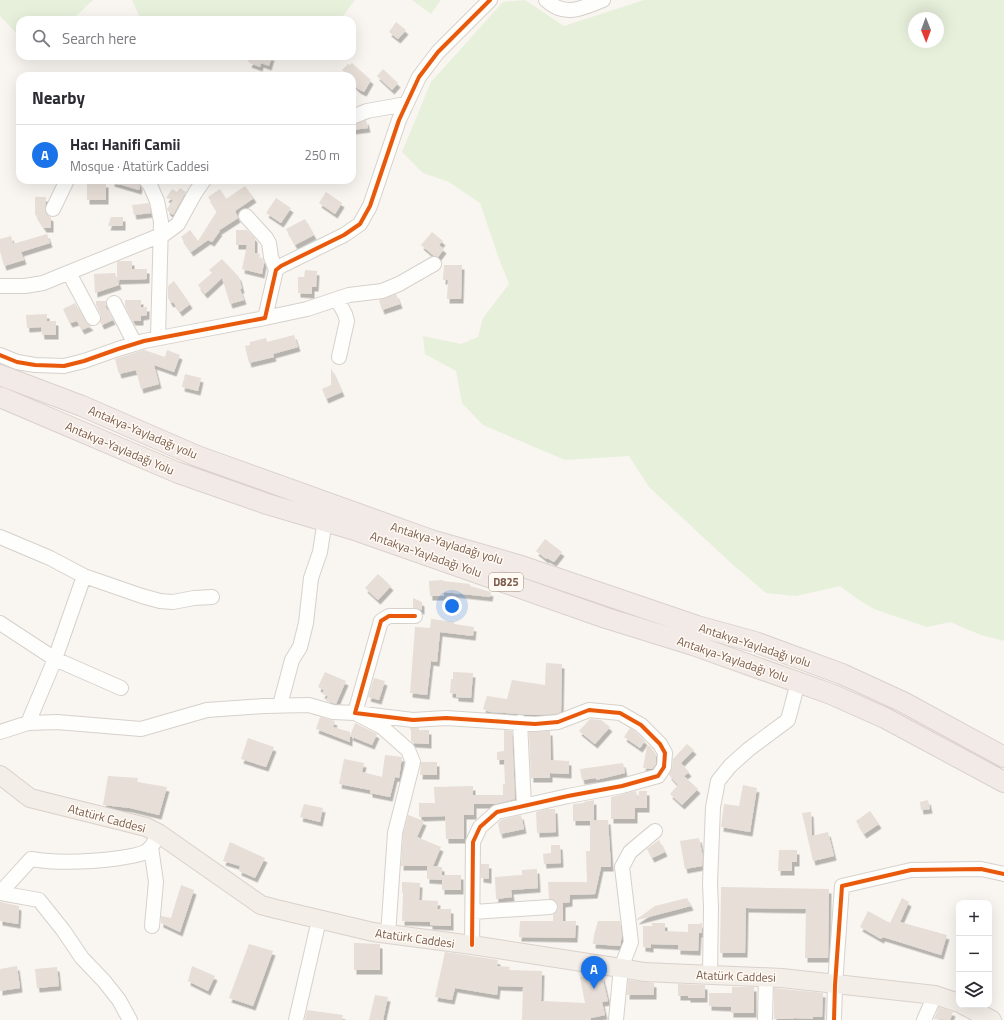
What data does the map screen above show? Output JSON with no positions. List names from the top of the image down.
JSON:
{
  "streets": {
    "highway": ["Antakya-Yayladağı yolu", "Antakya-Yayladağı Yolu", "D825"],
    "main road": ["Atatürk Caddesi"]
  },
  "north": "bottom",
  "page": {
    "search": "Search here",
    "heading": "Nearby",
    "list": [
      {
        "mark": "A",
        "name": "Hacı Hanifi Camii",
        "note": "Mosque · Atatürk Caddesi",
        "value": "250 m"
      }
    ],
    "map_buttons": ["+", "−"],
    "pins": "A"
  }
}
